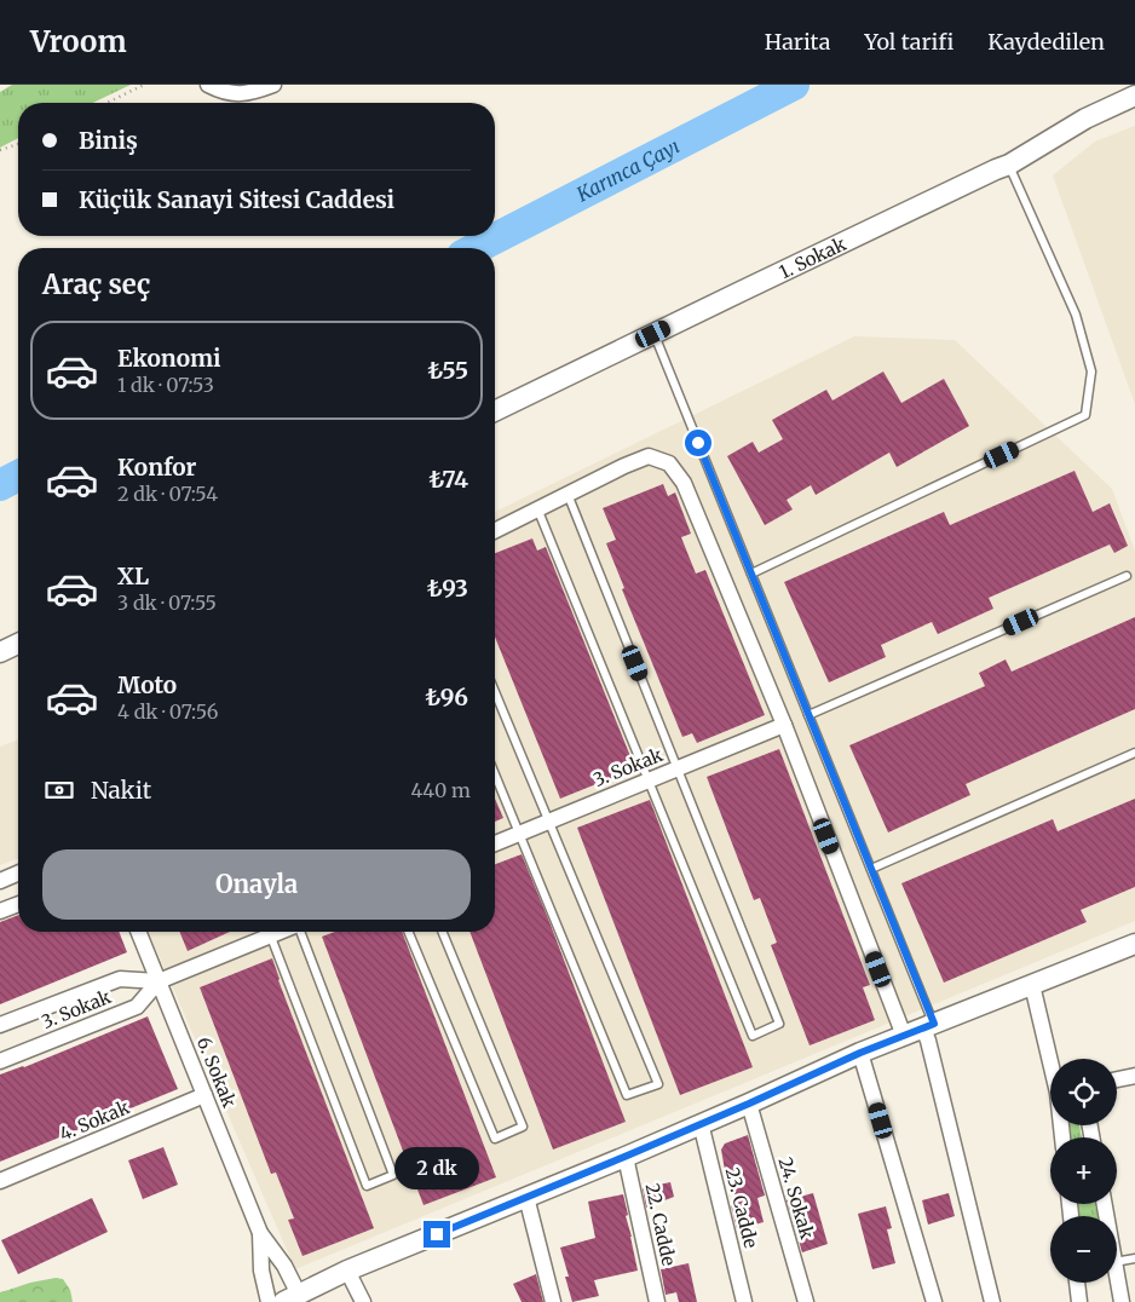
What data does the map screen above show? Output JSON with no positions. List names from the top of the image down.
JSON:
{
  "streets": {
    "street": [
      "1. Sokak",
      "3. Sokak",
      "6. Sokak",
      "4. Sokak",
      "24. Sokak",
      "23. Cadde",
      "22. Cadde"
    ]
  },
  "crossings": [
    ["3. Sokak", "6. Sokak"],
    ["6. Sokak", "4. Sokak"]
  ],
  "water": ["Karınca Çayı"],
  "page": {
    "header": "Vroom",
    "nav": ["Harita", "Yol tarifi", "Kaydedilen"],
    "banner": ["Biniş", "Küçük Sanayi Sitesi Caddesi"],
    "heading": "Araç seç",
    "list": [
      {
        "name": "Ekonomi",
        "note": "1 dk · 07:53",
        "value": "₺55"
      },
      {
        "name": "Konfor",
        "note": "2 dk · 07:54",
        "value": "₺74"
      },
      {
        "name": "XL",
        "note": "3 dk · 07:55",
        "value": "₺93"
      },
      {
        "name": "Moto",
        "note": "4 dk · 07:56",
        "value": "₺96"
      }
    ],
    "pay": ["Nakit", "440 m"],
    "buttons": "Onayla",
    "map_buttons": ["+", "−"],
    "bubble": "2 dk"
  }
}
